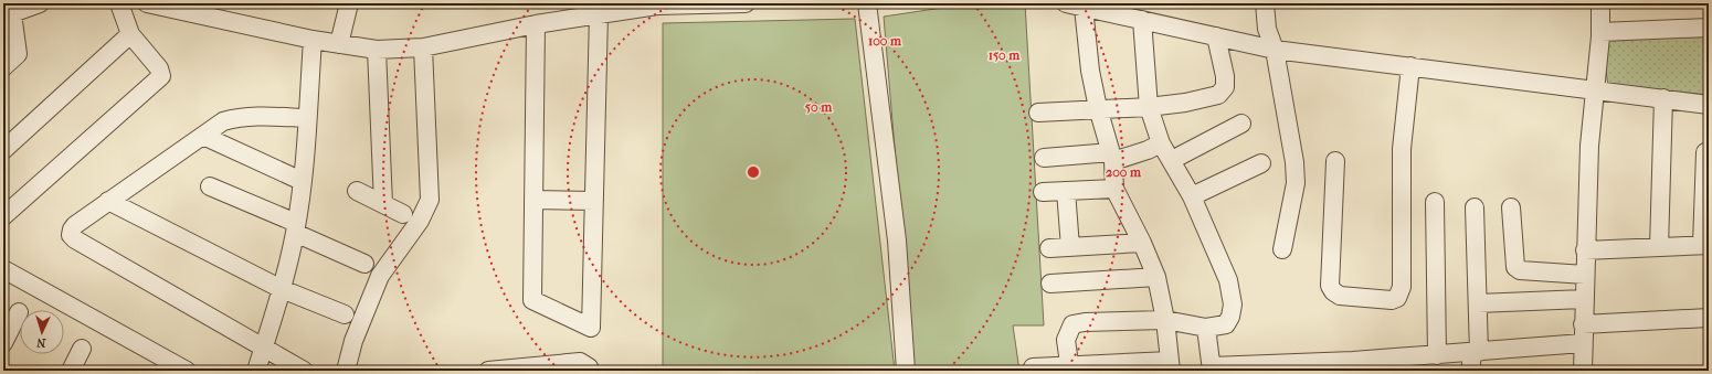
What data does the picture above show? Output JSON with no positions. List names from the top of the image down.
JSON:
{
  "north": "bottom",
  "rings": [
    "100 m",
    "150 m",
    "50 m",
    "200 m"
  ]
}
